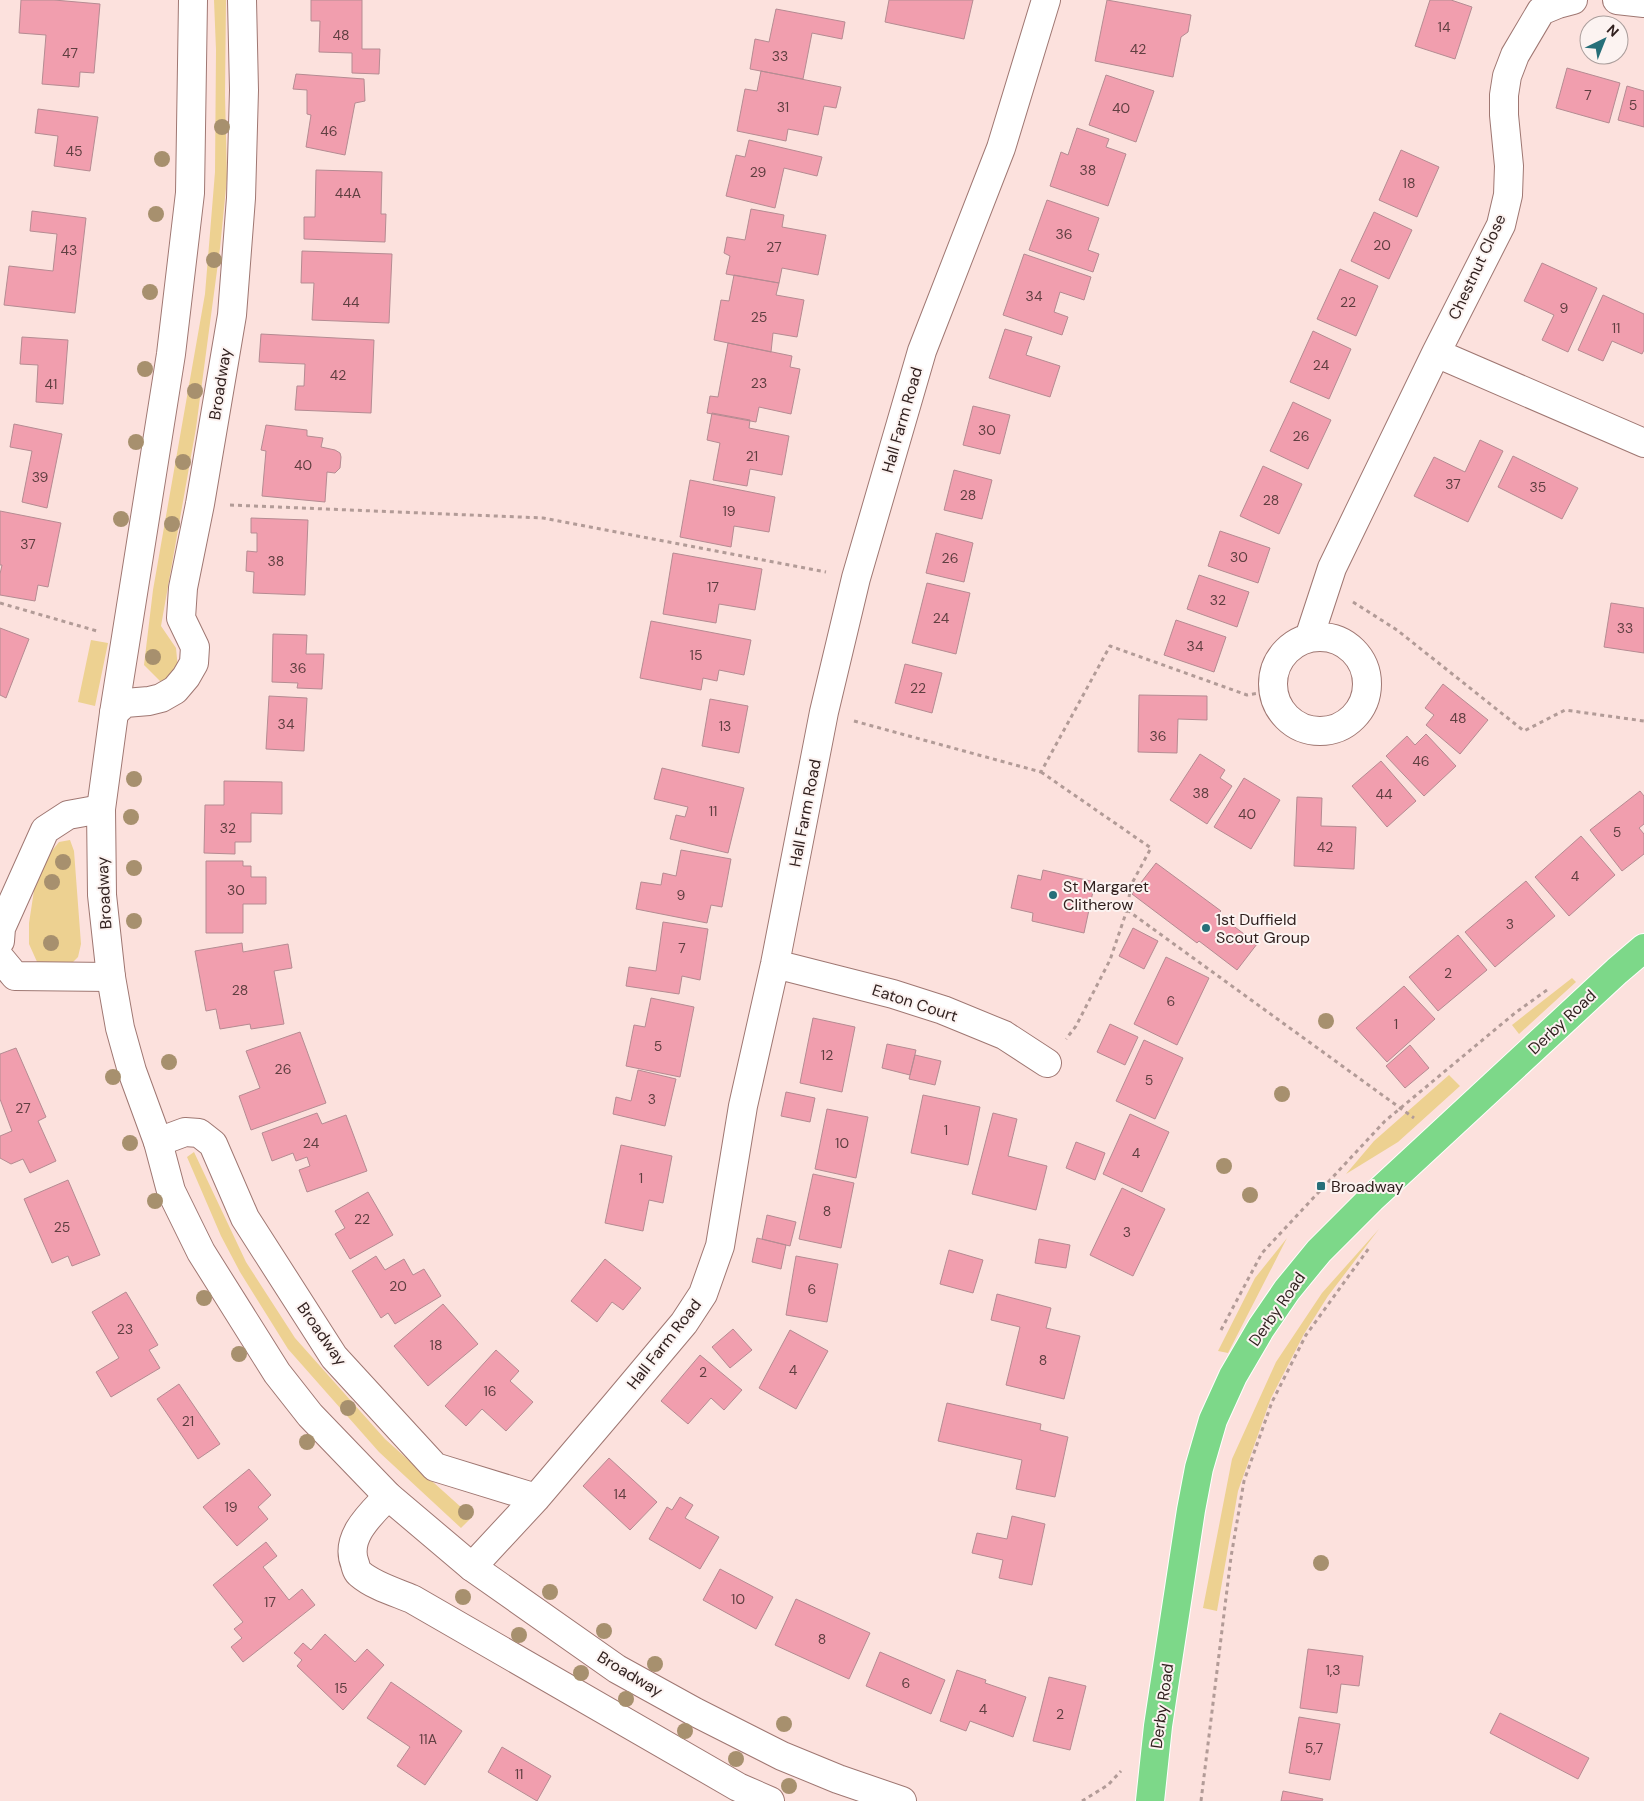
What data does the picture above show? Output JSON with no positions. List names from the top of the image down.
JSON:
{
  "streets": {
    "highway": ["Derby Road"],
    "street": [
      "Chestnut Close",
      "Broadway",
      "Hall Farm Road",
      "Eaton Court"
    ]
  },
  "crossings": [
    ["Broadway", "Hall Farm Road"],
    ["Hall Farm Road", "Eaton Court"]
  ],
  "places": {
    "other": ["St Margaret Clitherow", "1st Duffield Scout Group"],
    "transit": ["Broadway"]
  },
  "house_numbers": [
    "14",
    "48",
    "42",
    "47",
    "33",
    "7",
    "5",
    "31",
    "40",
    "46",
    "45",
    "38",
    "29",
    "18",
    "44A",
    "36",
    "20",
    "27",
    "43",
    "34",
    "44",
    "22",
    "9",
    "25",
    "11",
    "24",
    "42",
    "23",
    "41",
    "30",
    "26",
    "21",
    "40",
    "39",
    "37",
    "35",
    "28",
    "28",
    "19",
    "37",
    "30",
    "26",
    "38",
    "17",
    "32",
    "24",
    "33",
    "34",
    "15",
    "36",
    "22",
    "48",
    "34",
    "13",
    "36",
    "46",
    "38",
    "44",
    "11",
    "40",
    "32",
    "5",
    "42",
    "4",
    "30",
    "9",
    "3",
    "7",
    "2",
    "28",
    "6",
    "1",
    "5",
    "12",
    "26",
    "5",
    "3",
    "27",
    "1",
    "24",
    "10",
    "4",
    "1",
    "8",
    "22",
    "25",
    "3",
    "20",
    "6",
    "23",
    "18",
    "8",
    "4",
    "2",
    "16",
    "21",
    "14",
    "19",
    "10",
    "17",
    "8",
    "1,3",
    "6",
    "15",
    "4",
    "2",
    "11A",
    "5,7",
    "11"
  ],
  "north": "top right"
}
